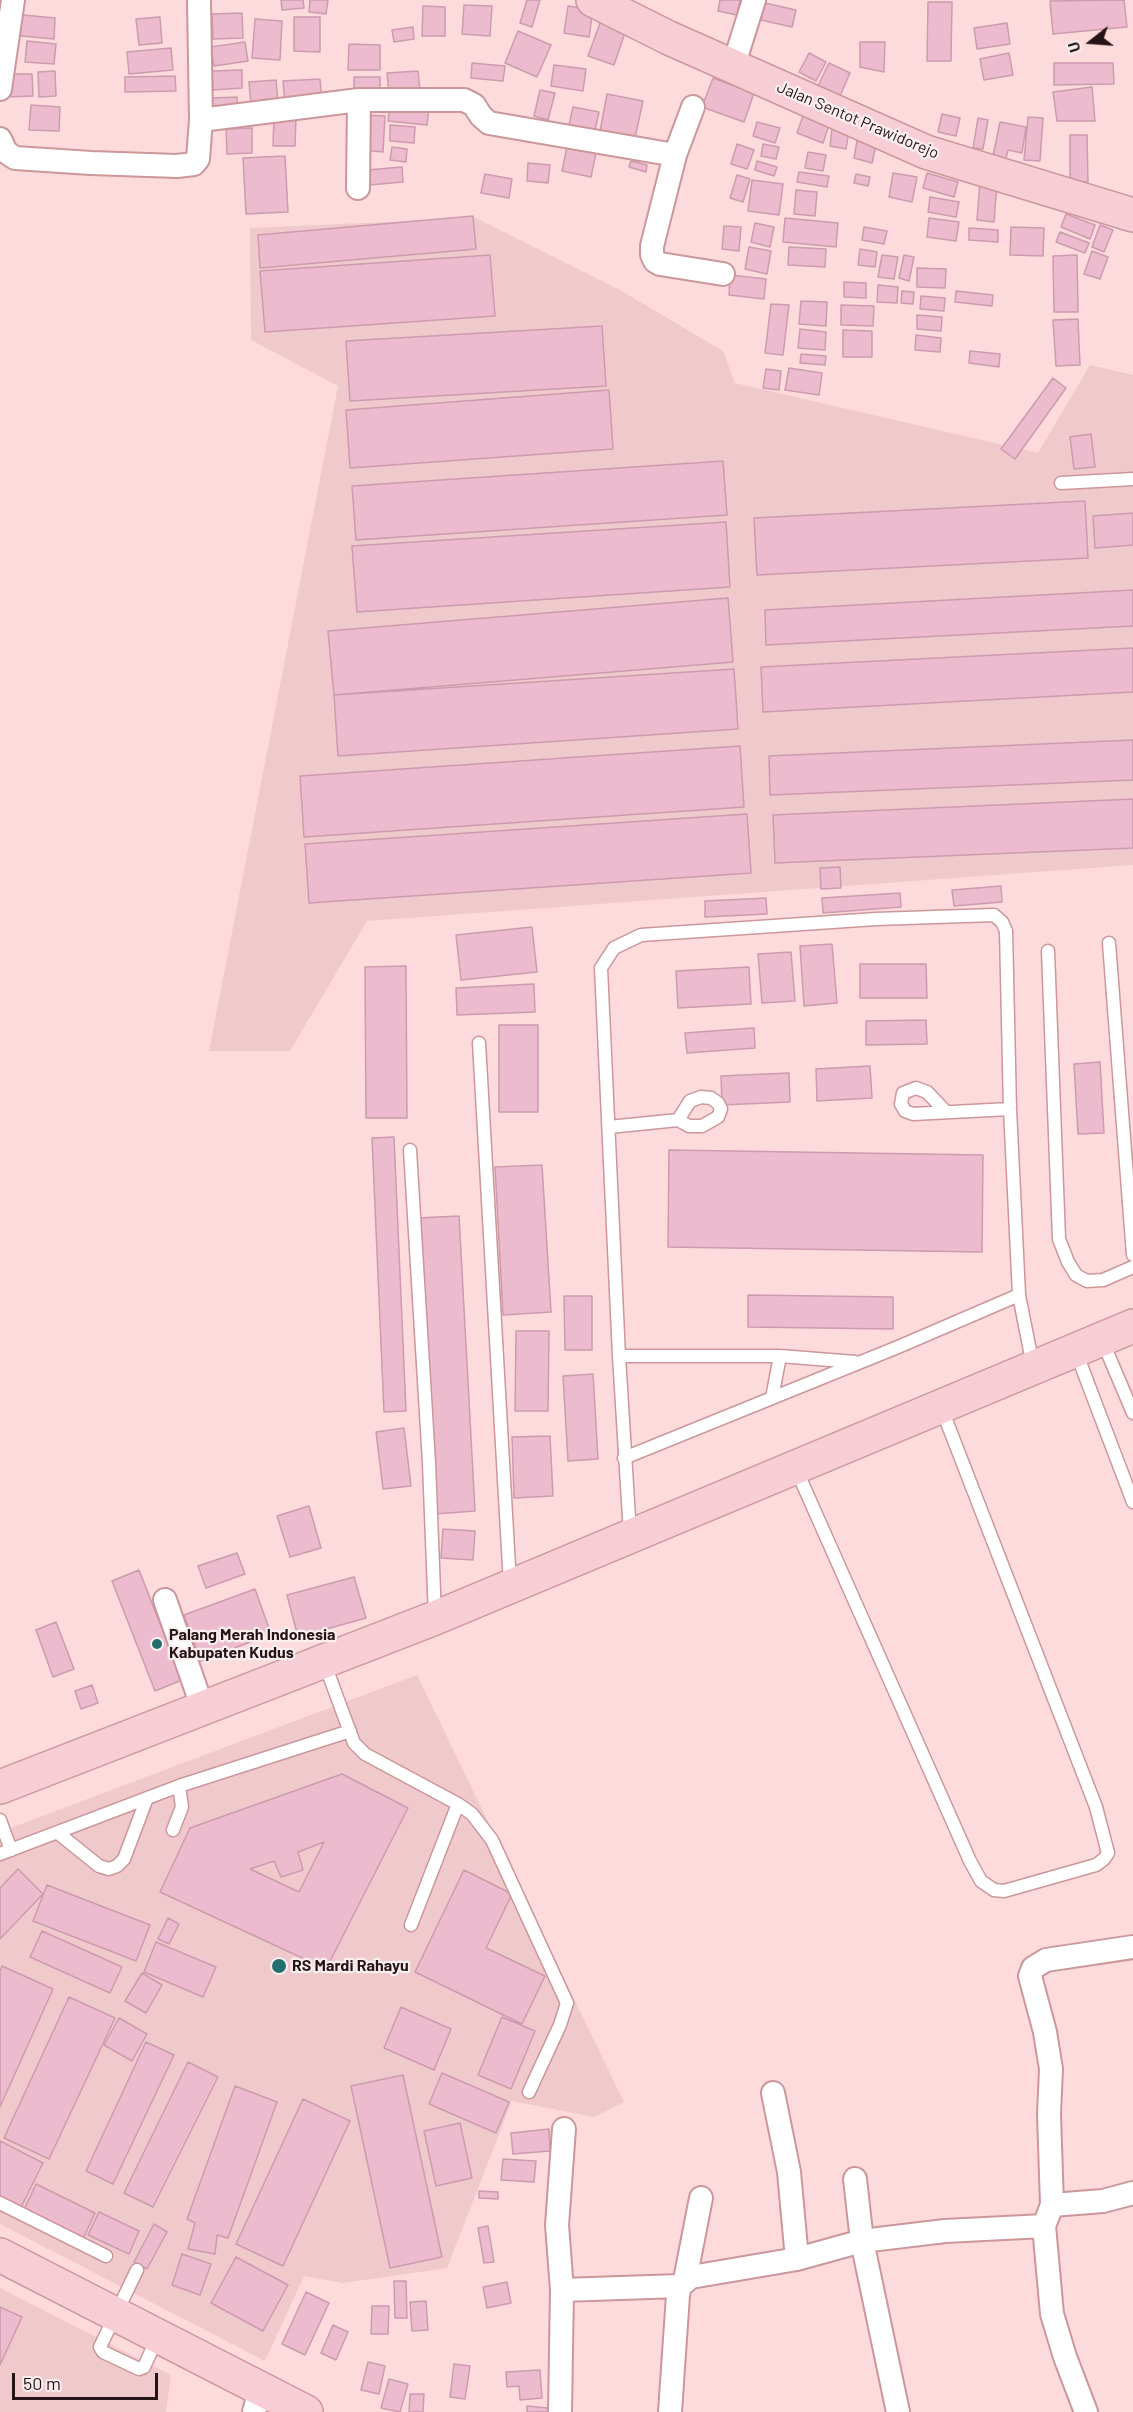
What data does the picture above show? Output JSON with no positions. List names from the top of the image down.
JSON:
{
  "streets": {
    "main road": ["Jalan Sentot Prawidorejo"]
  },
  "places": ["Palang Merah Indonesia Kabupaten Kudus", "RS Mardi Rahayu"],
  "scale_bar": "50 m",
  "north": "left"
}
